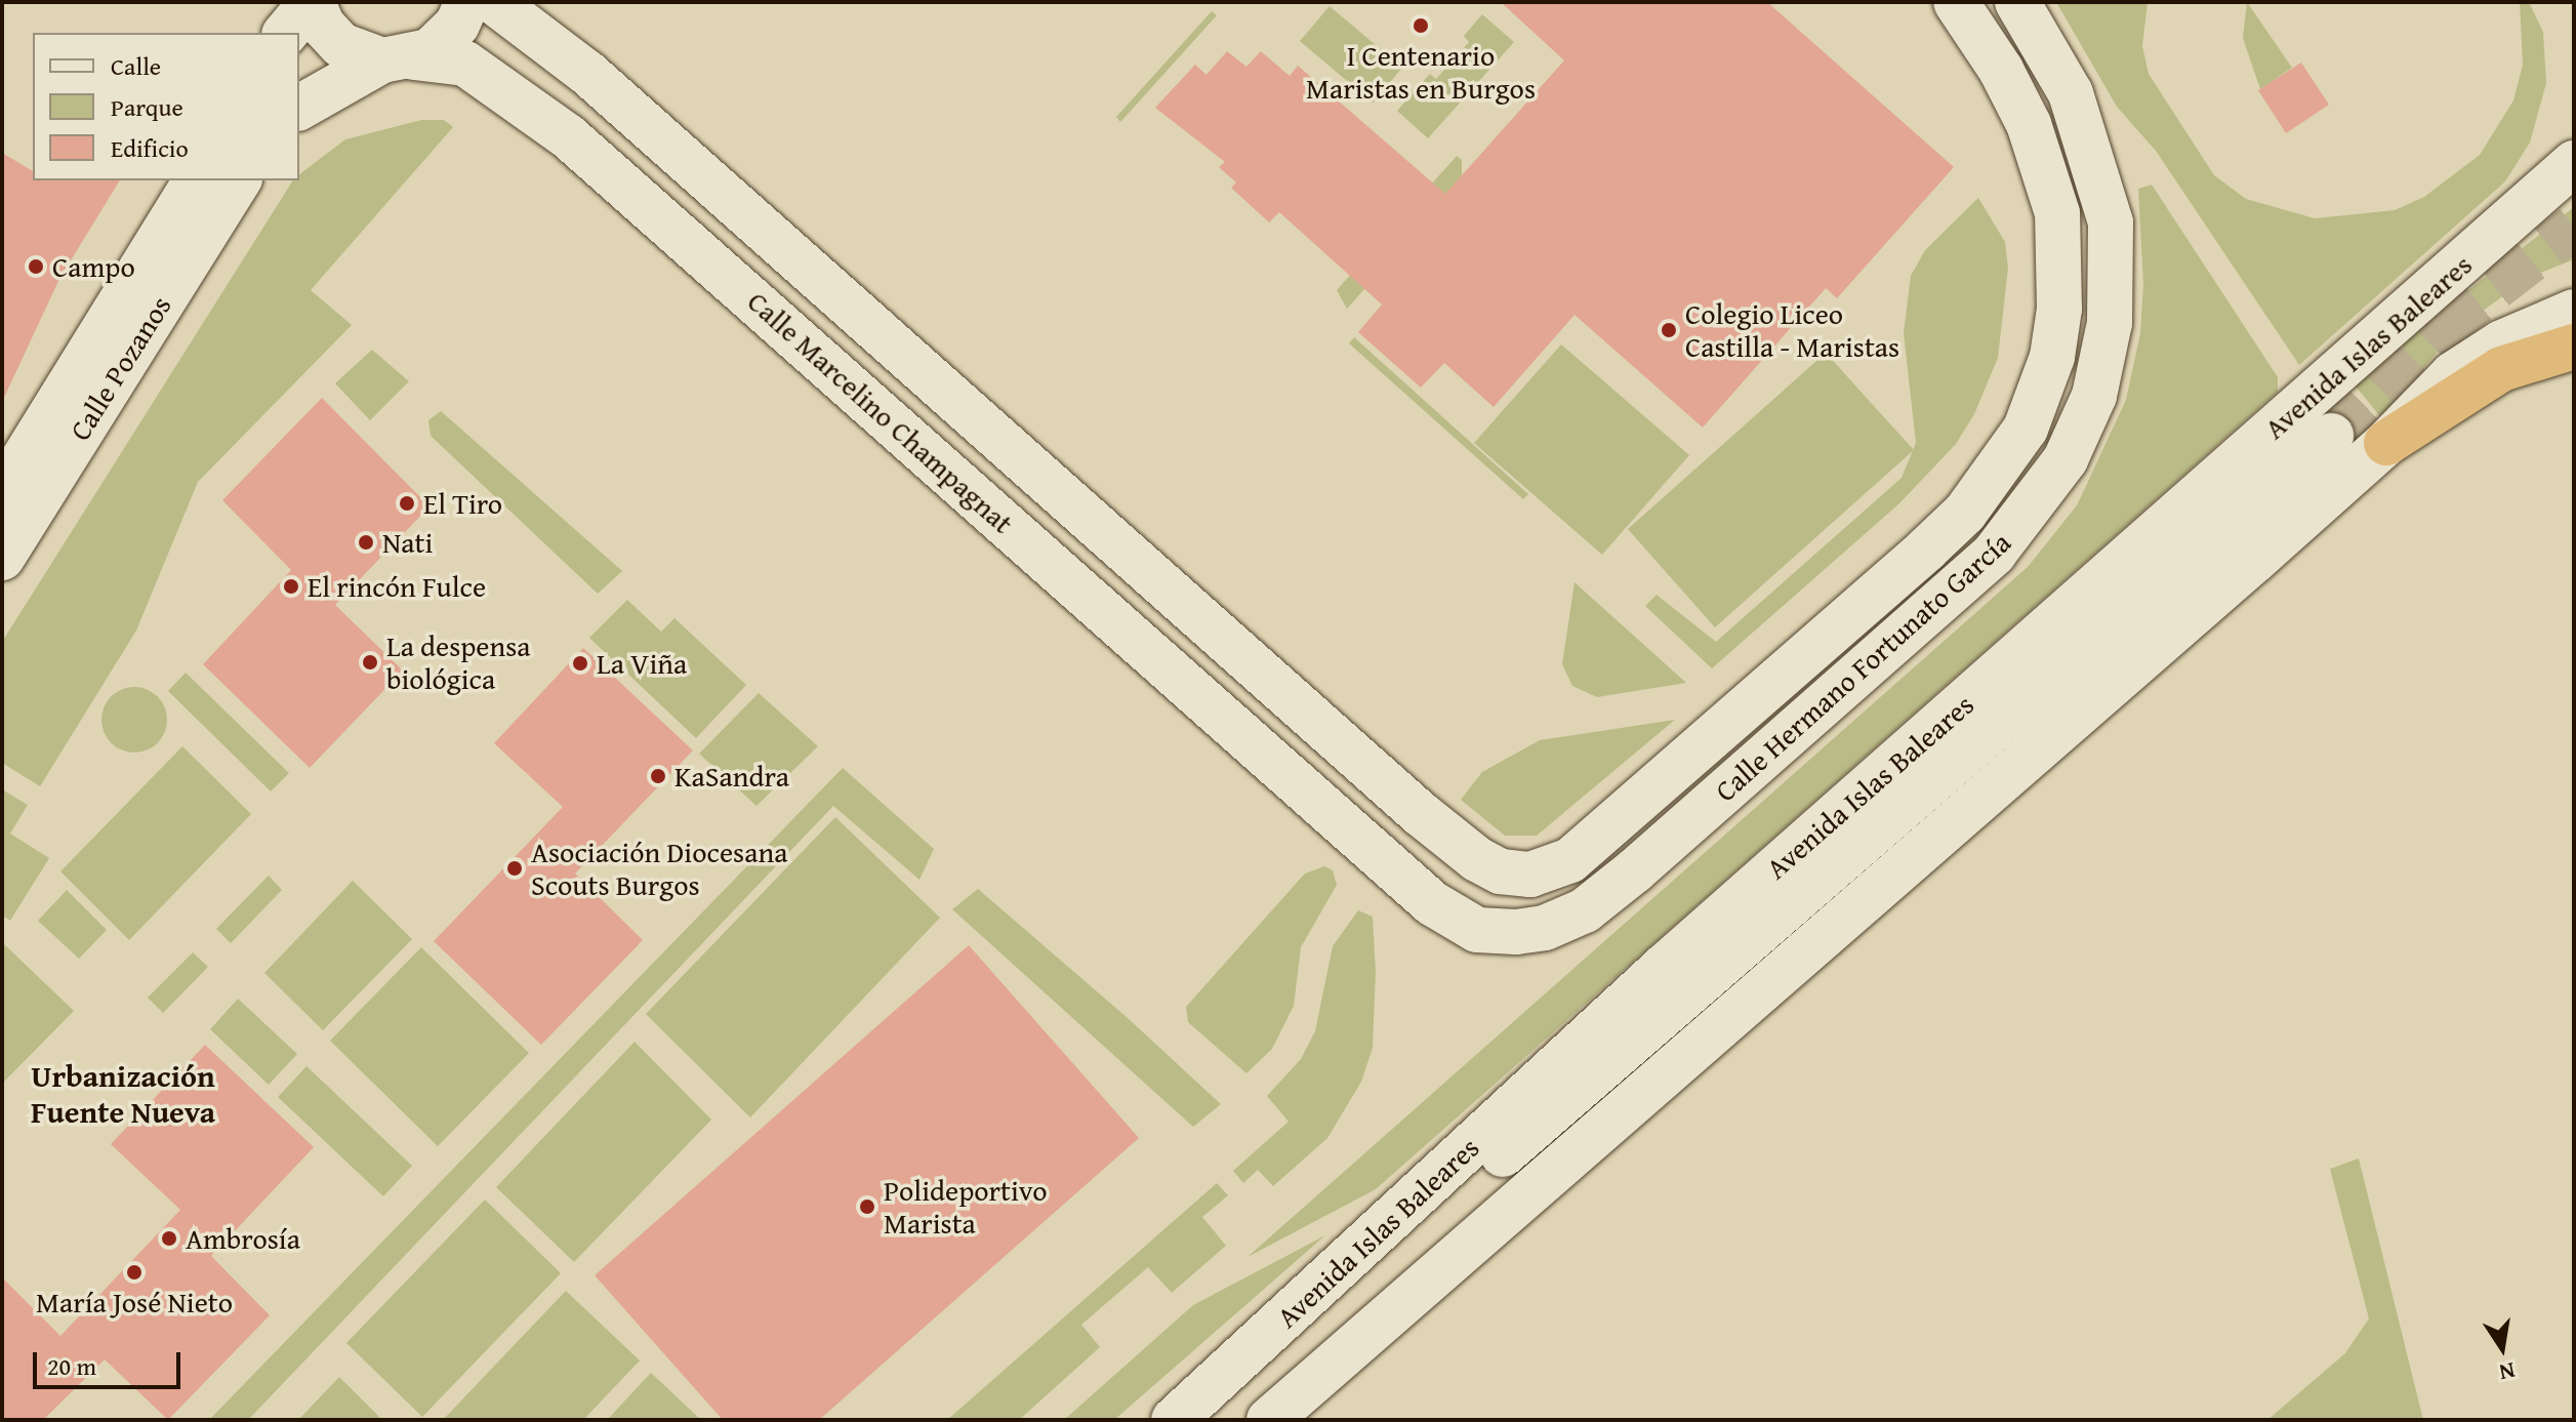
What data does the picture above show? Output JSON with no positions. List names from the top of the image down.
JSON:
{
  "streets": {
    "street": [
      "Avenida Islas Baleares",
      "Calle Pozanos",
      "Calle Marcelino Champagnat",
      "Calle Hermano Fortunato García"
    ]
  },
  "crossings": [
    ["Calle Marcelino Champagnat", "Calle Hermano Fortunato García"]
  ],
  "districts": ["Urbanización Fuente Nueva"],
  "places": [
    "I Centenario Maristas en Burgos",
    "Campo",
    "Colegio Liceo Castilla - Maristas",
    "El Tiro",
    "Nati",
    "El rincón Fulce",
    "La despensa biológica",
    "La Viña",
    "KaSandra",
    "Asociación Diocesana Scouts Burgos",
    "Polideportivo Marista",
    "Ambrosía",
    "María José Nieto"
  ],
  "legend": ["Calle", "Parque", "Edificio"],
  "scale_bar": "20 m",
  "north": "bottom"
}
